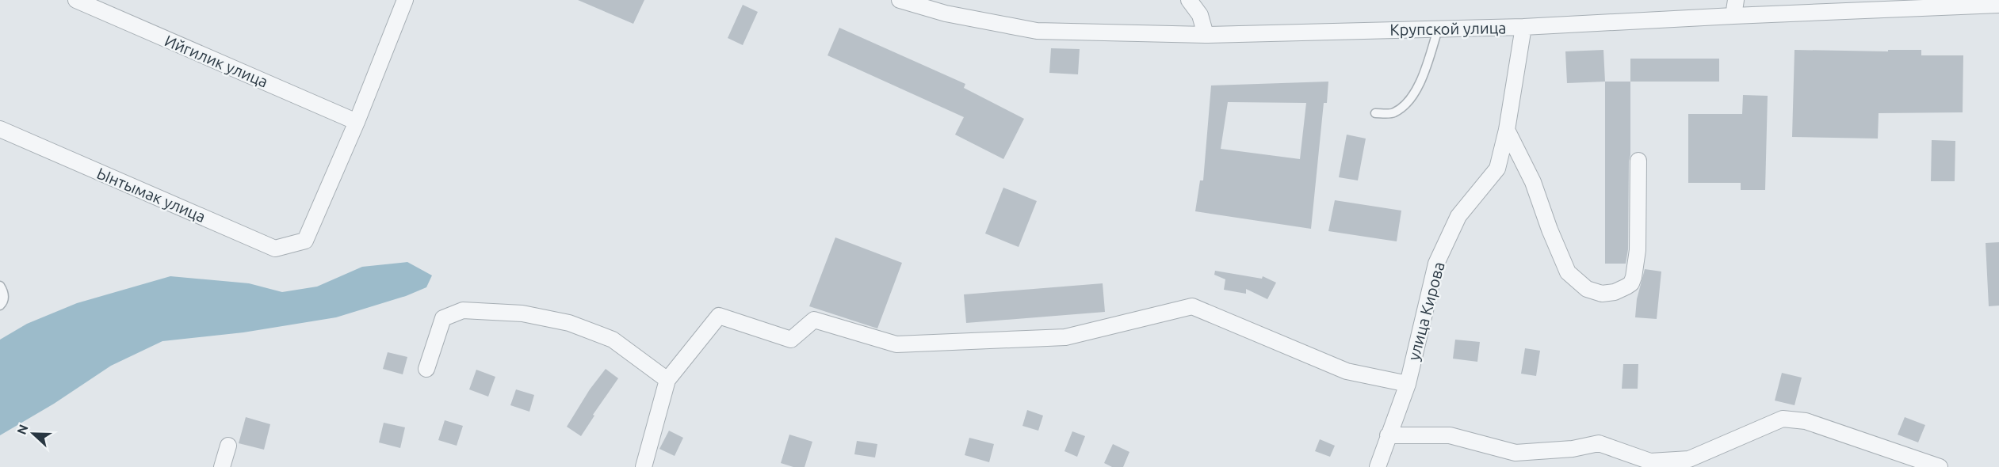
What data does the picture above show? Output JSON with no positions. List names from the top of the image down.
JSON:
{
  "streets": {
    "street": [
      "Крупской улица",
      "Ийгилик улица",
      "Ынтымак улица",
      "улица Кирова"
    ]
  },
  "crossings": [
    ["Крупской улица", "улица Кирова"],
    ["Ийгилик улица", "Ынтымак улица"]
  ],
  "north": "left"
}
